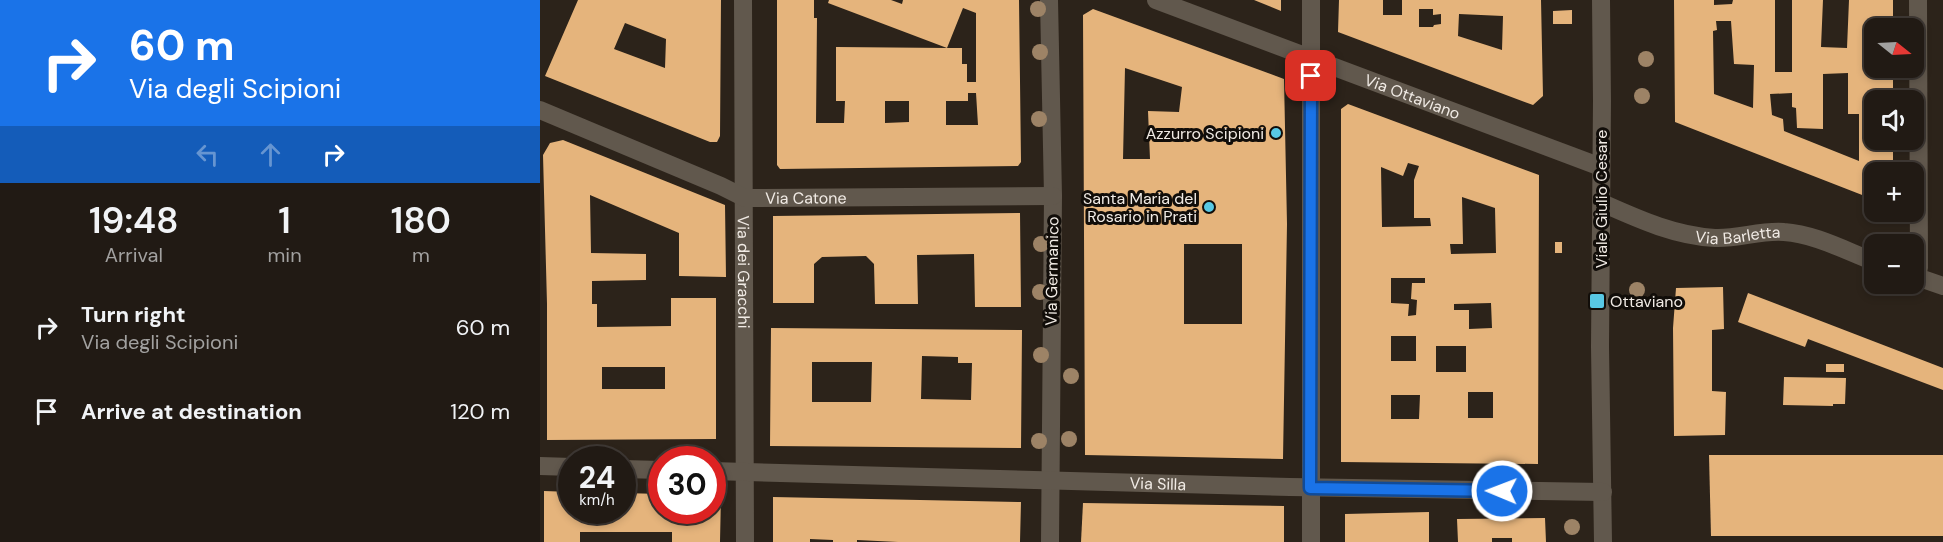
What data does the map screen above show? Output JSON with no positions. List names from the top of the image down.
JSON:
{
  "streets": {
    "street": [
      "Via Ottaviano",
      "Via Catone",
      "Viale Giulio Cesare",
      "Via Barletta",
      "Via dei Gracchi",
      "Via Germanico",
      "Via Silla"
    ]
  },
  "crossings": [
    ["Via Ottaviano", "Viale Giulio Cesare"],
    ["Via Catone", "Via dei Gracchi"],
    ["Via Catone", "Via Germanico"],
    ["Viale Giulio Cesare", "Via Barletta"],
    ["Viale Giulio Cesare", "Via Silla"],
    ["Via dei Gracchi", "Via Silla"],
    ["Via Germanico", "Via Silla"]
  ],
  "places": {
    "other": ["Azzurro Scipioni", "Santa Maria del Rosario in Prati"],
    "transit": ["Ottaviano"]
  },
  "north": "right",
  "page": {
    "turn": ["60 m", "Via degli Scipioni"],
    "map_buttons": ["+", "−"],
    "eta": [
      "19:48",
      "Arrival",
      "1",
      "min",
      "180",
      "m"
    ],
    "list": [
      {
        "name": "Turn right",
        "note": "Via degli Scipioni",
        "value": "60 m"
      },
      {
        "name": "Arrive at destination",
        "value": "120 m"
      }
    ],
    "speed": "24 km/h",
    "limit": "30"
  }
}
